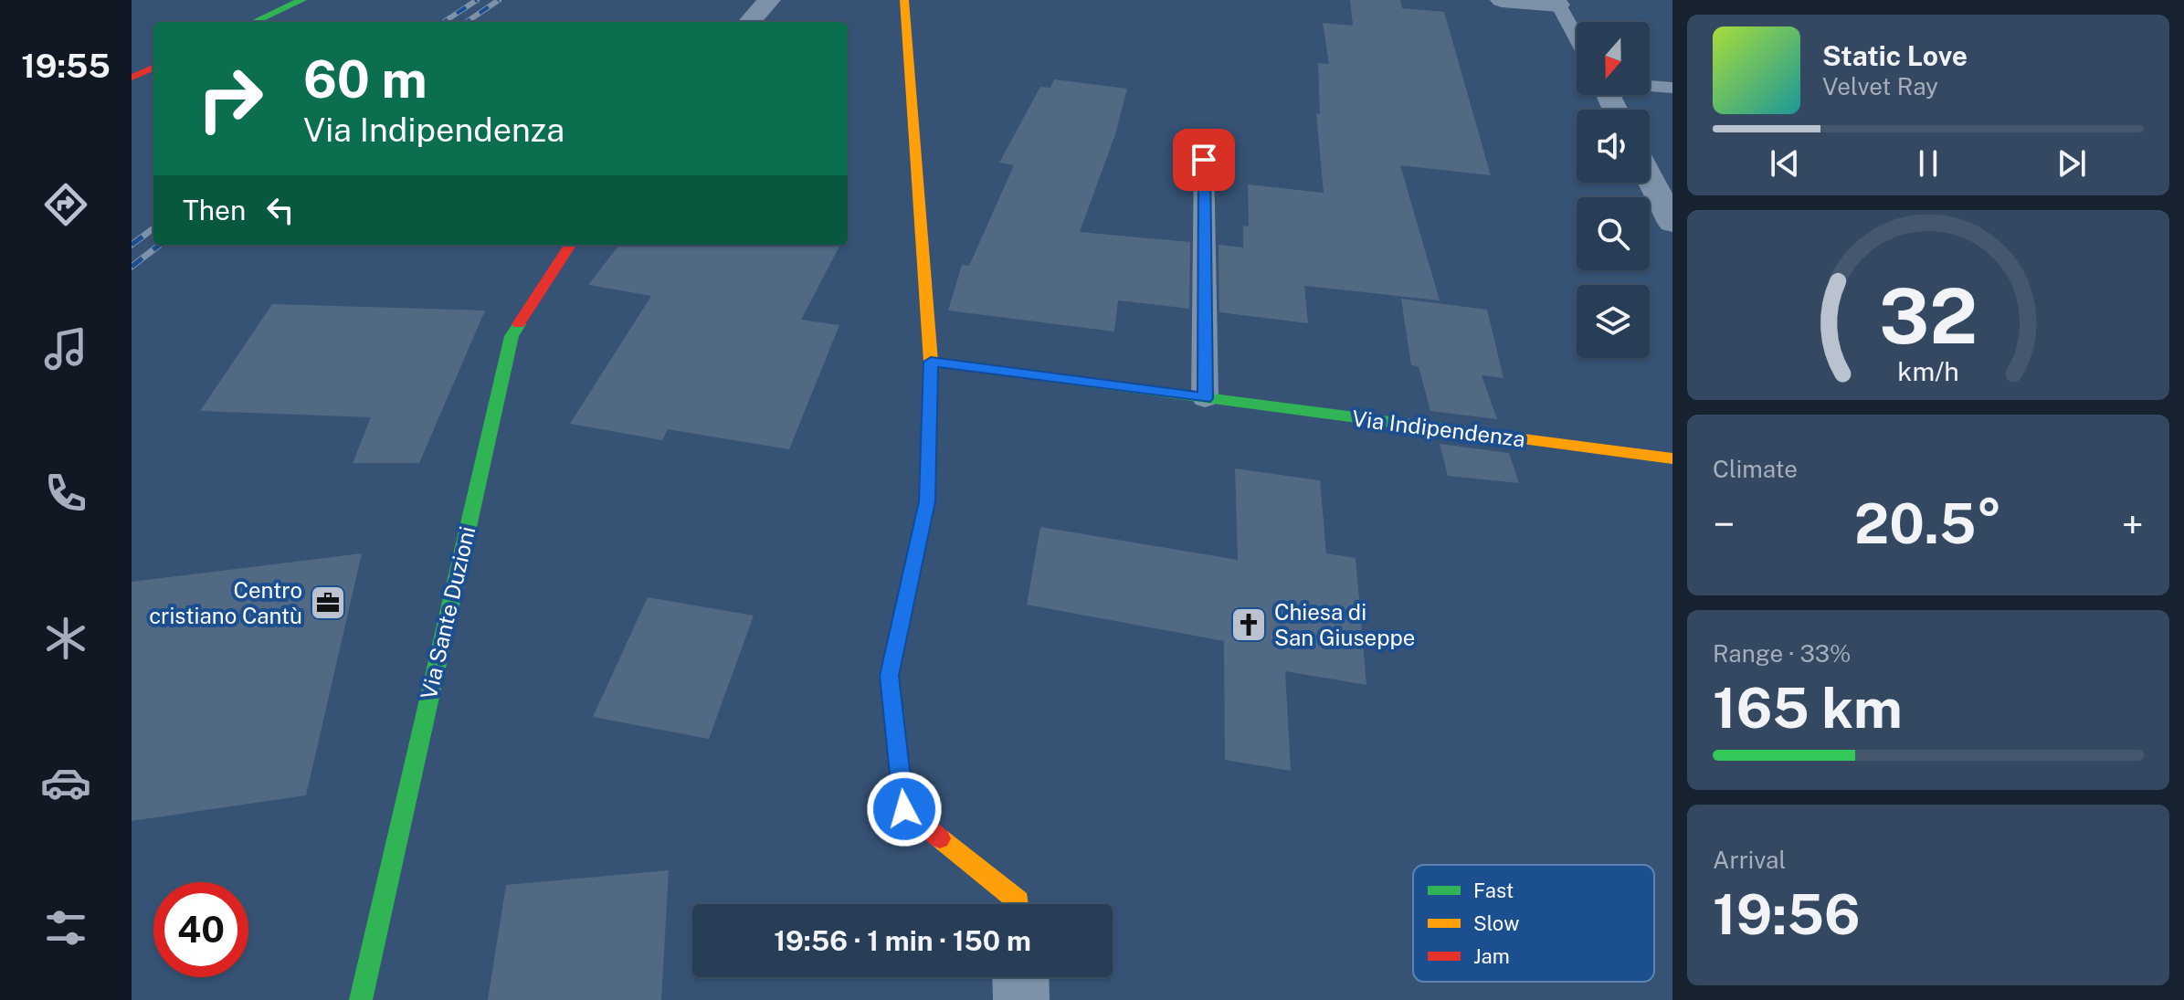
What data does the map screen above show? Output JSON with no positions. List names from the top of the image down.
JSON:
{
  "streets": {
    "street": ["Via Indipendenza", "Via Sante Duzioni"]
  },
  "places": {
    "office": ["Centro cristiano Cantù"],
    "church": ["Chiesa di San Giuseppe"]
  },
  "legend": ["Fast", "Slow", "Jam"],
  "north": "bottom",
  "page": {
    "tabs": "19:55",
    "turn": ["60 m", "Via Indipendenza"],
    "song": ["Static Love", "Velvet Ray"],
    "then": "Then",
    "tile": [
      "Climate",
      ["Range · 33%", "165 km"],
      ["Arrival", "19:56"]
    ],
    "heat": ["−", "20.5°", "+"],
    "limit": "40",
    "trip": "19:56 · 1 min · 150 m",
    "gauge": ["32", "km/h"]
  }
}
